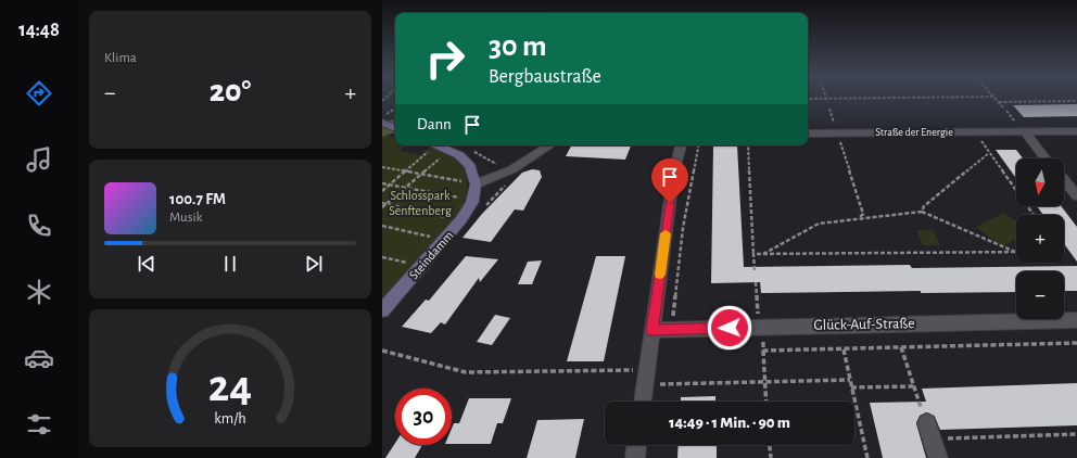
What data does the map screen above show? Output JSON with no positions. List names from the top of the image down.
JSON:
{
  "streets": {
    "street": ["Straße der Energie", "Steindamm", "Glück-Auf-Straße"]
  },
  "parks": ["Schlosspark Senftenberg"],
  "north": "bottom",
  "page": {
    "tabs": "14:48",
    "tile": "Klima",
    "turn": ["30 m", "Bergbaustraße"],
    "heat": ["−", "20°", "+"],
    "then": "Dann",
    "map_buttons": ["+", "−"],
    "song": ["100.7 FM", "Musik"],
    "limit": "30",
    "trip": "14:49 · 1 Min. · 90 m",
    "gauge": ["24", "km/h"]
  }
}
